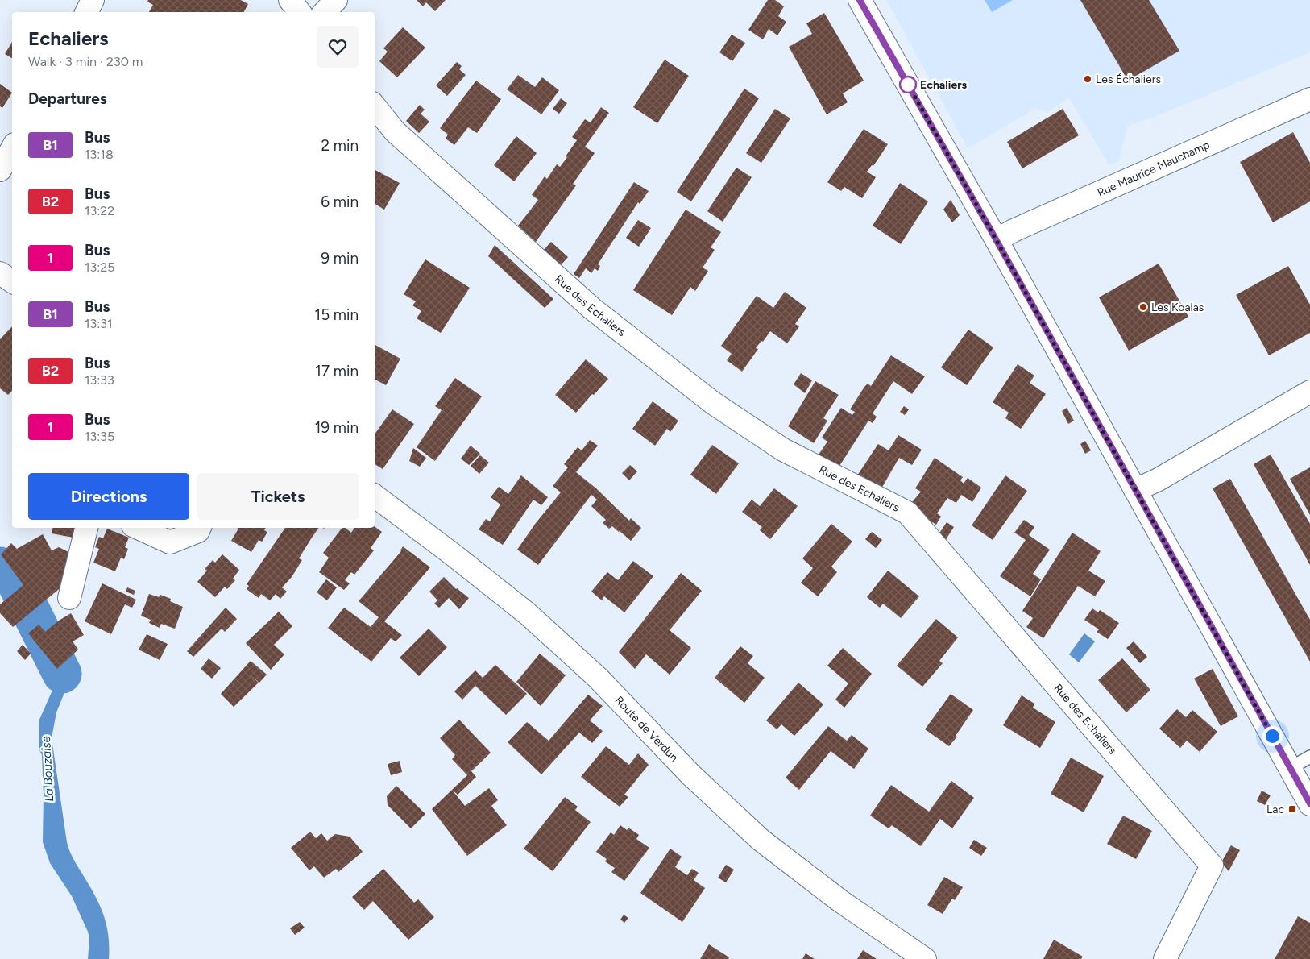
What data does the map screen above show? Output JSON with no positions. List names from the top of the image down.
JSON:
{
  "streets": {
    "street": ["Rue Maurice Mauchamp", "Rue des Echaliers", "Route de Verdun"]
  },
  "water": ["La Bouzaise"],
  "places": {
    "other": ["Les Échaliers", "Echaliers", "Les Koalas"],
    "transit": ["Lac"]
  },
  "lines": ["bus line B1"],
  "page": {
    "heading": [
      ["Echaliers", "Walk · 3 min · 230 m"],
      "Departures"
    ],
    "list": [
      {
        "mark": "B1",
        "name": "Bus",
        "note": "13:18",
        "value": "2 min"
      },
      {
        "mark": "B2",
        "name": "Bus",
        "note": "13:22",
        "value": "6 min"
      },
      {
        "mark": "1",
        "name": "Bus",
        "note": "13:25",
        "value": "9 min"
      },
      {
        "mark": "B1",
        "name": "Bus",
        "note": "13:31",
        "value": "15 min"
      },
      {
        "mark": "B2",
        "name": "Bus",
        "note": "13:33",
        "value": "17 min"
      },
      {
        "mark": "1",
        "name": "Bus",
        "note": "13:35",
        "value": "19 min"
      }
    ],
    "buttons": ["Directions", "Tickets"]
  }
}
